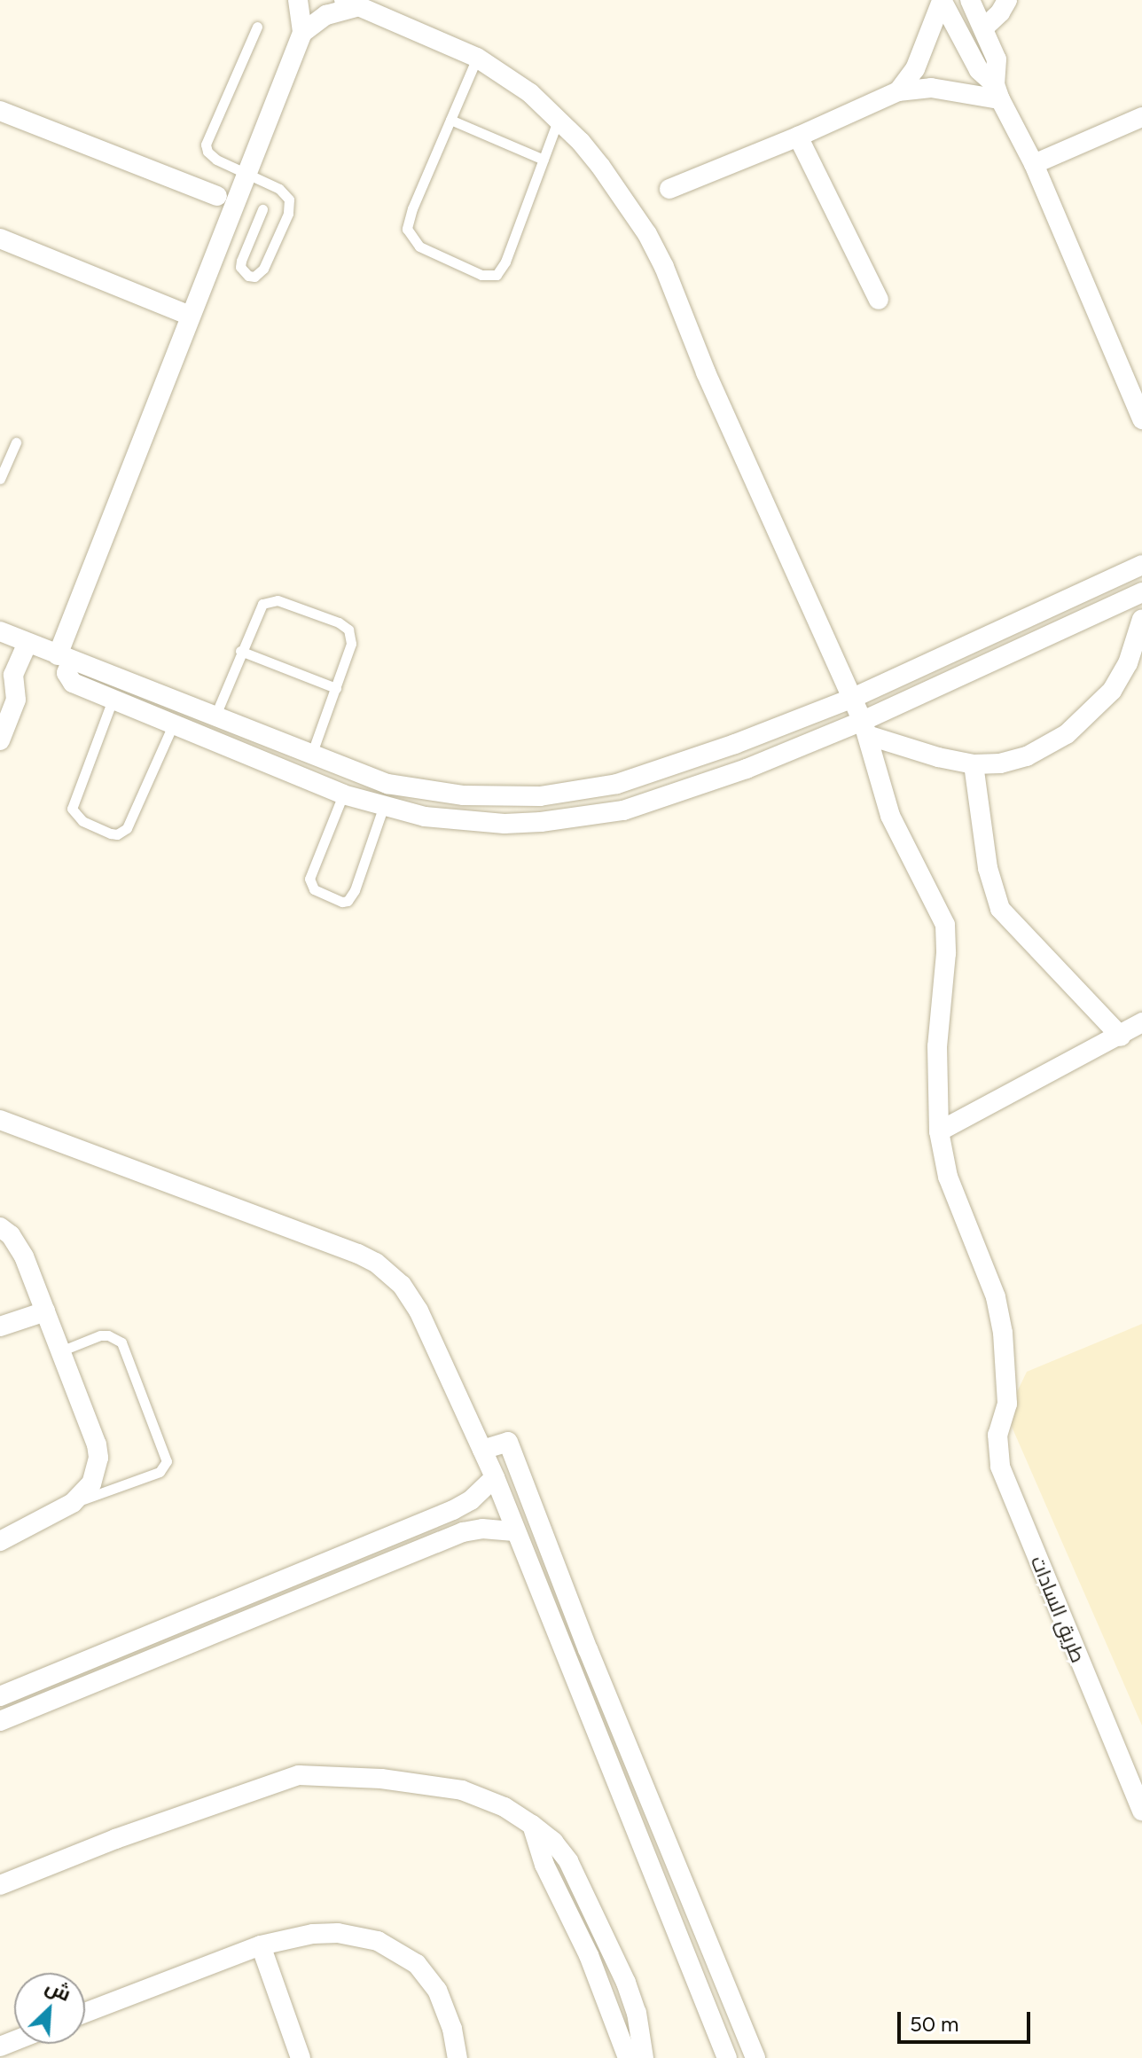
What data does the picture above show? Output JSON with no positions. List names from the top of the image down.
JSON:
{
  "streets": {
    "street": ["طريق السادات"]
  },
  "scale_bar": "50 m",
  "north": "top right"
}
